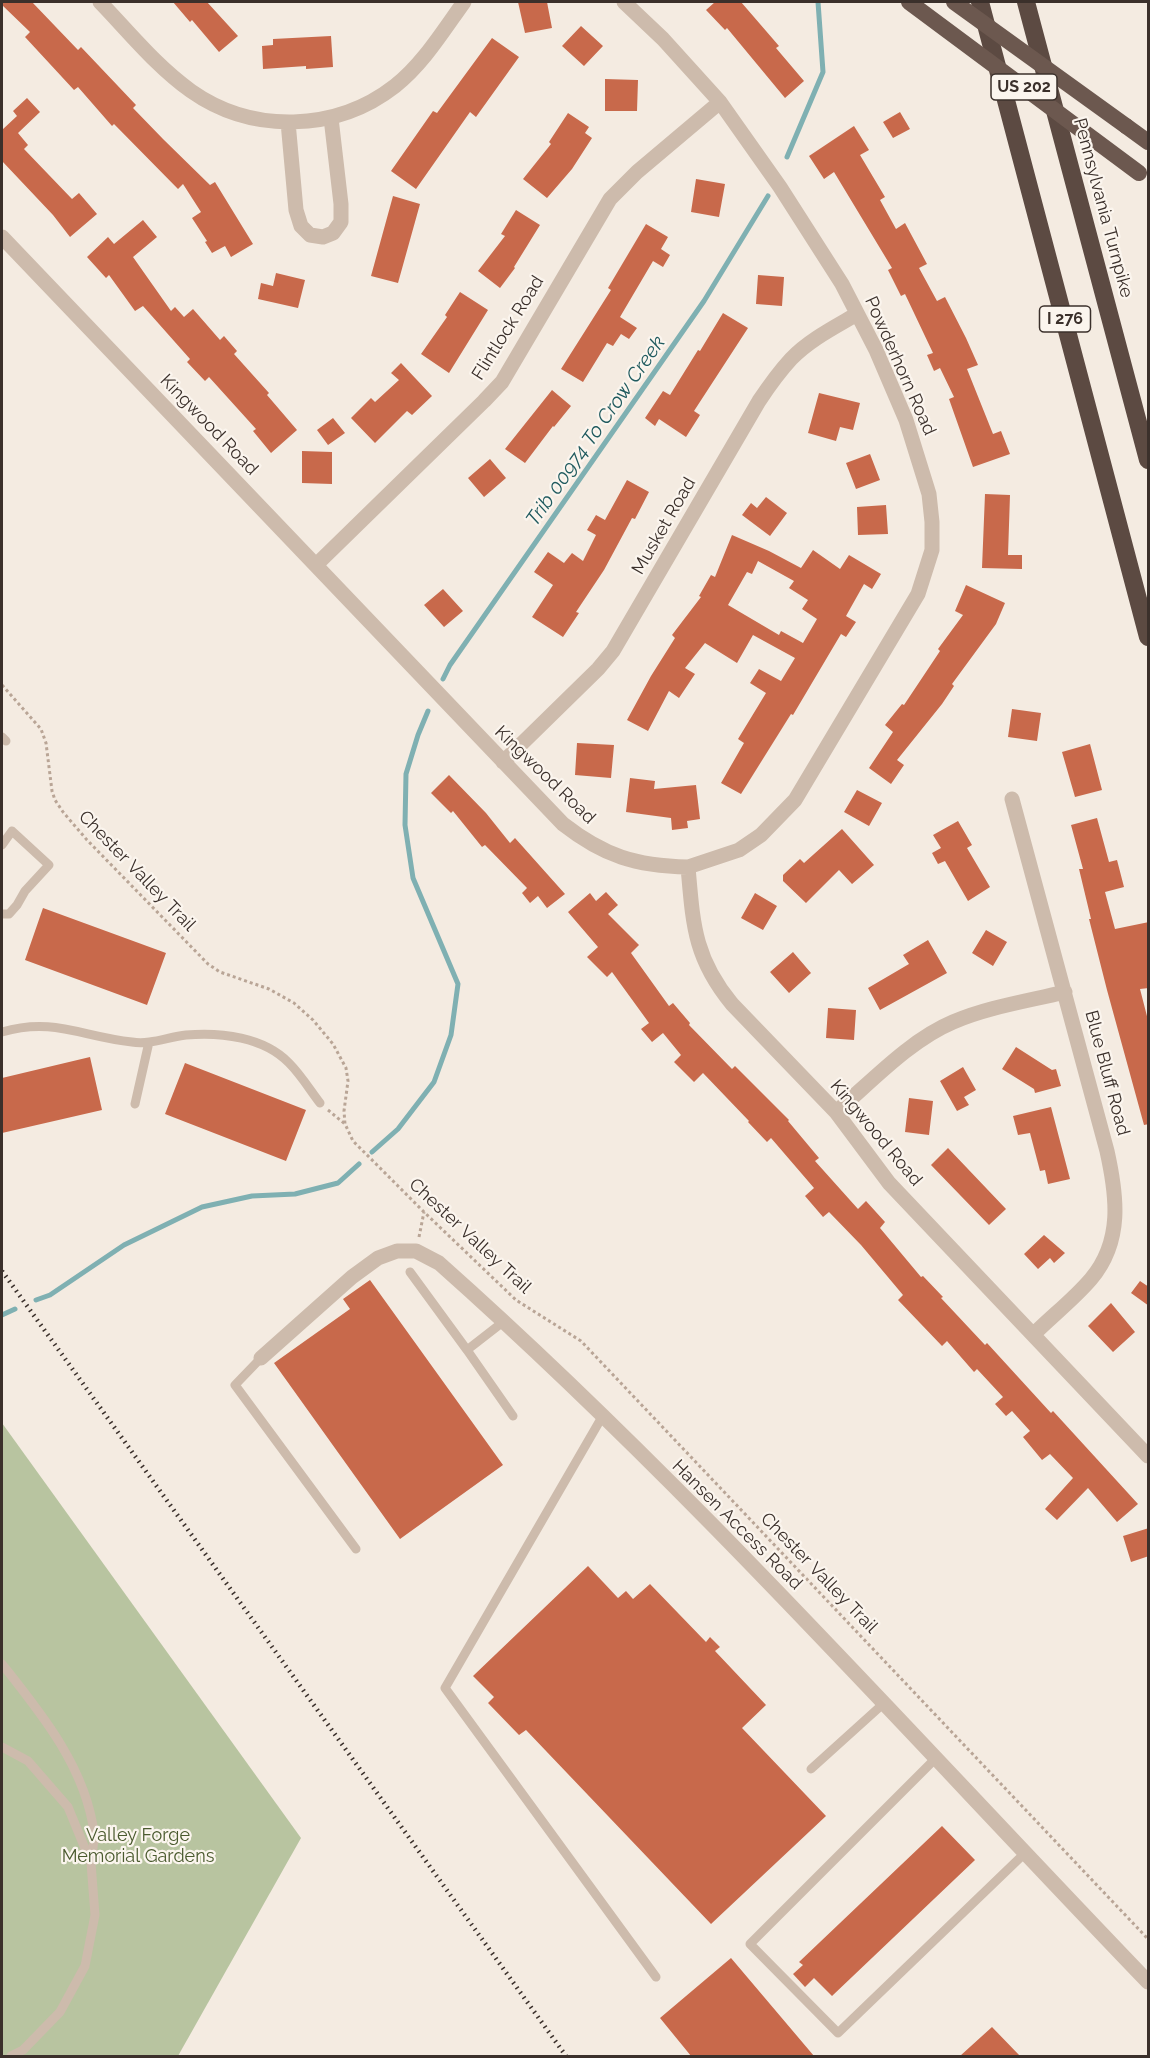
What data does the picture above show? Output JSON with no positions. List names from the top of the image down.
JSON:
{
  "streets": {
    "highway": ["US 202", "Pennsylvania Turnpike", "I 276"],
    "street": [
      "Flintlock Road",
      "Powderhorn Road",
      "Kingwood Road",
      "Musket Road",
      "Blue Bluff Road",
      "Hansen Access Road"
    ],
    "path": ["Chester Valley Trail"]
  },
  "crossings": [
    ["Flintlock Road", "Powderhorn Road"],
    ["Flintlock Road", "Kingwood Road"],
    ["Powderhorn Road", "Kingwood Road"],
    ["Powderhorn Road", "Musket Road"],
    ["Kingwood Road", "Musket Road"],
    ["Kingwood Road", "Blue Bluff Road"]
  ],
  "water": ["Trib 00974 To Crow Creek"],
  "parks": ["Valley Forge Memorial Gardens"]
}
